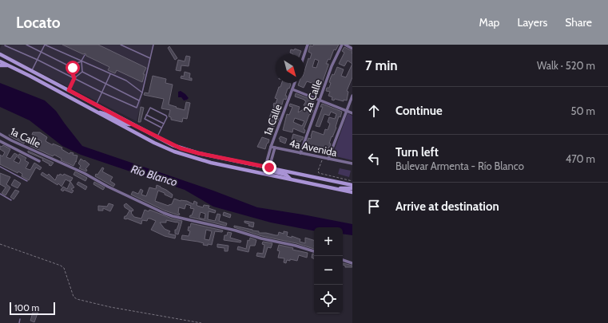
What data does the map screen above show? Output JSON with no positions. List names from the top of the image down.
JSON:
{
  "streets": {
    "street": ["2a Calle", "1a Calle", "4a Avenida"]
  },
  "crossings": [
    ["2a Calle", "4a Avenida"],
    ["1a Calle", "4a Avenida"]
  ],
  "water": ["Río Blanco"],
  "scale_bar": "100 m",
  "north": "bottom right",
  "page": {
    "header": "Locato",
    "nav": ["Map", "Layers", "Share"],
    "heading": ["7 min", "Walk · 520 m"],
    "list": [
      ["Continue", "50 m"],
      ["Turn left", "Bulevar Armenta - Río Blanco", "470 m"],
      "Arrive at destination"
    ],
    "map_buttons": ["+", "−"],
    "scale": "100 m"
  }
}
